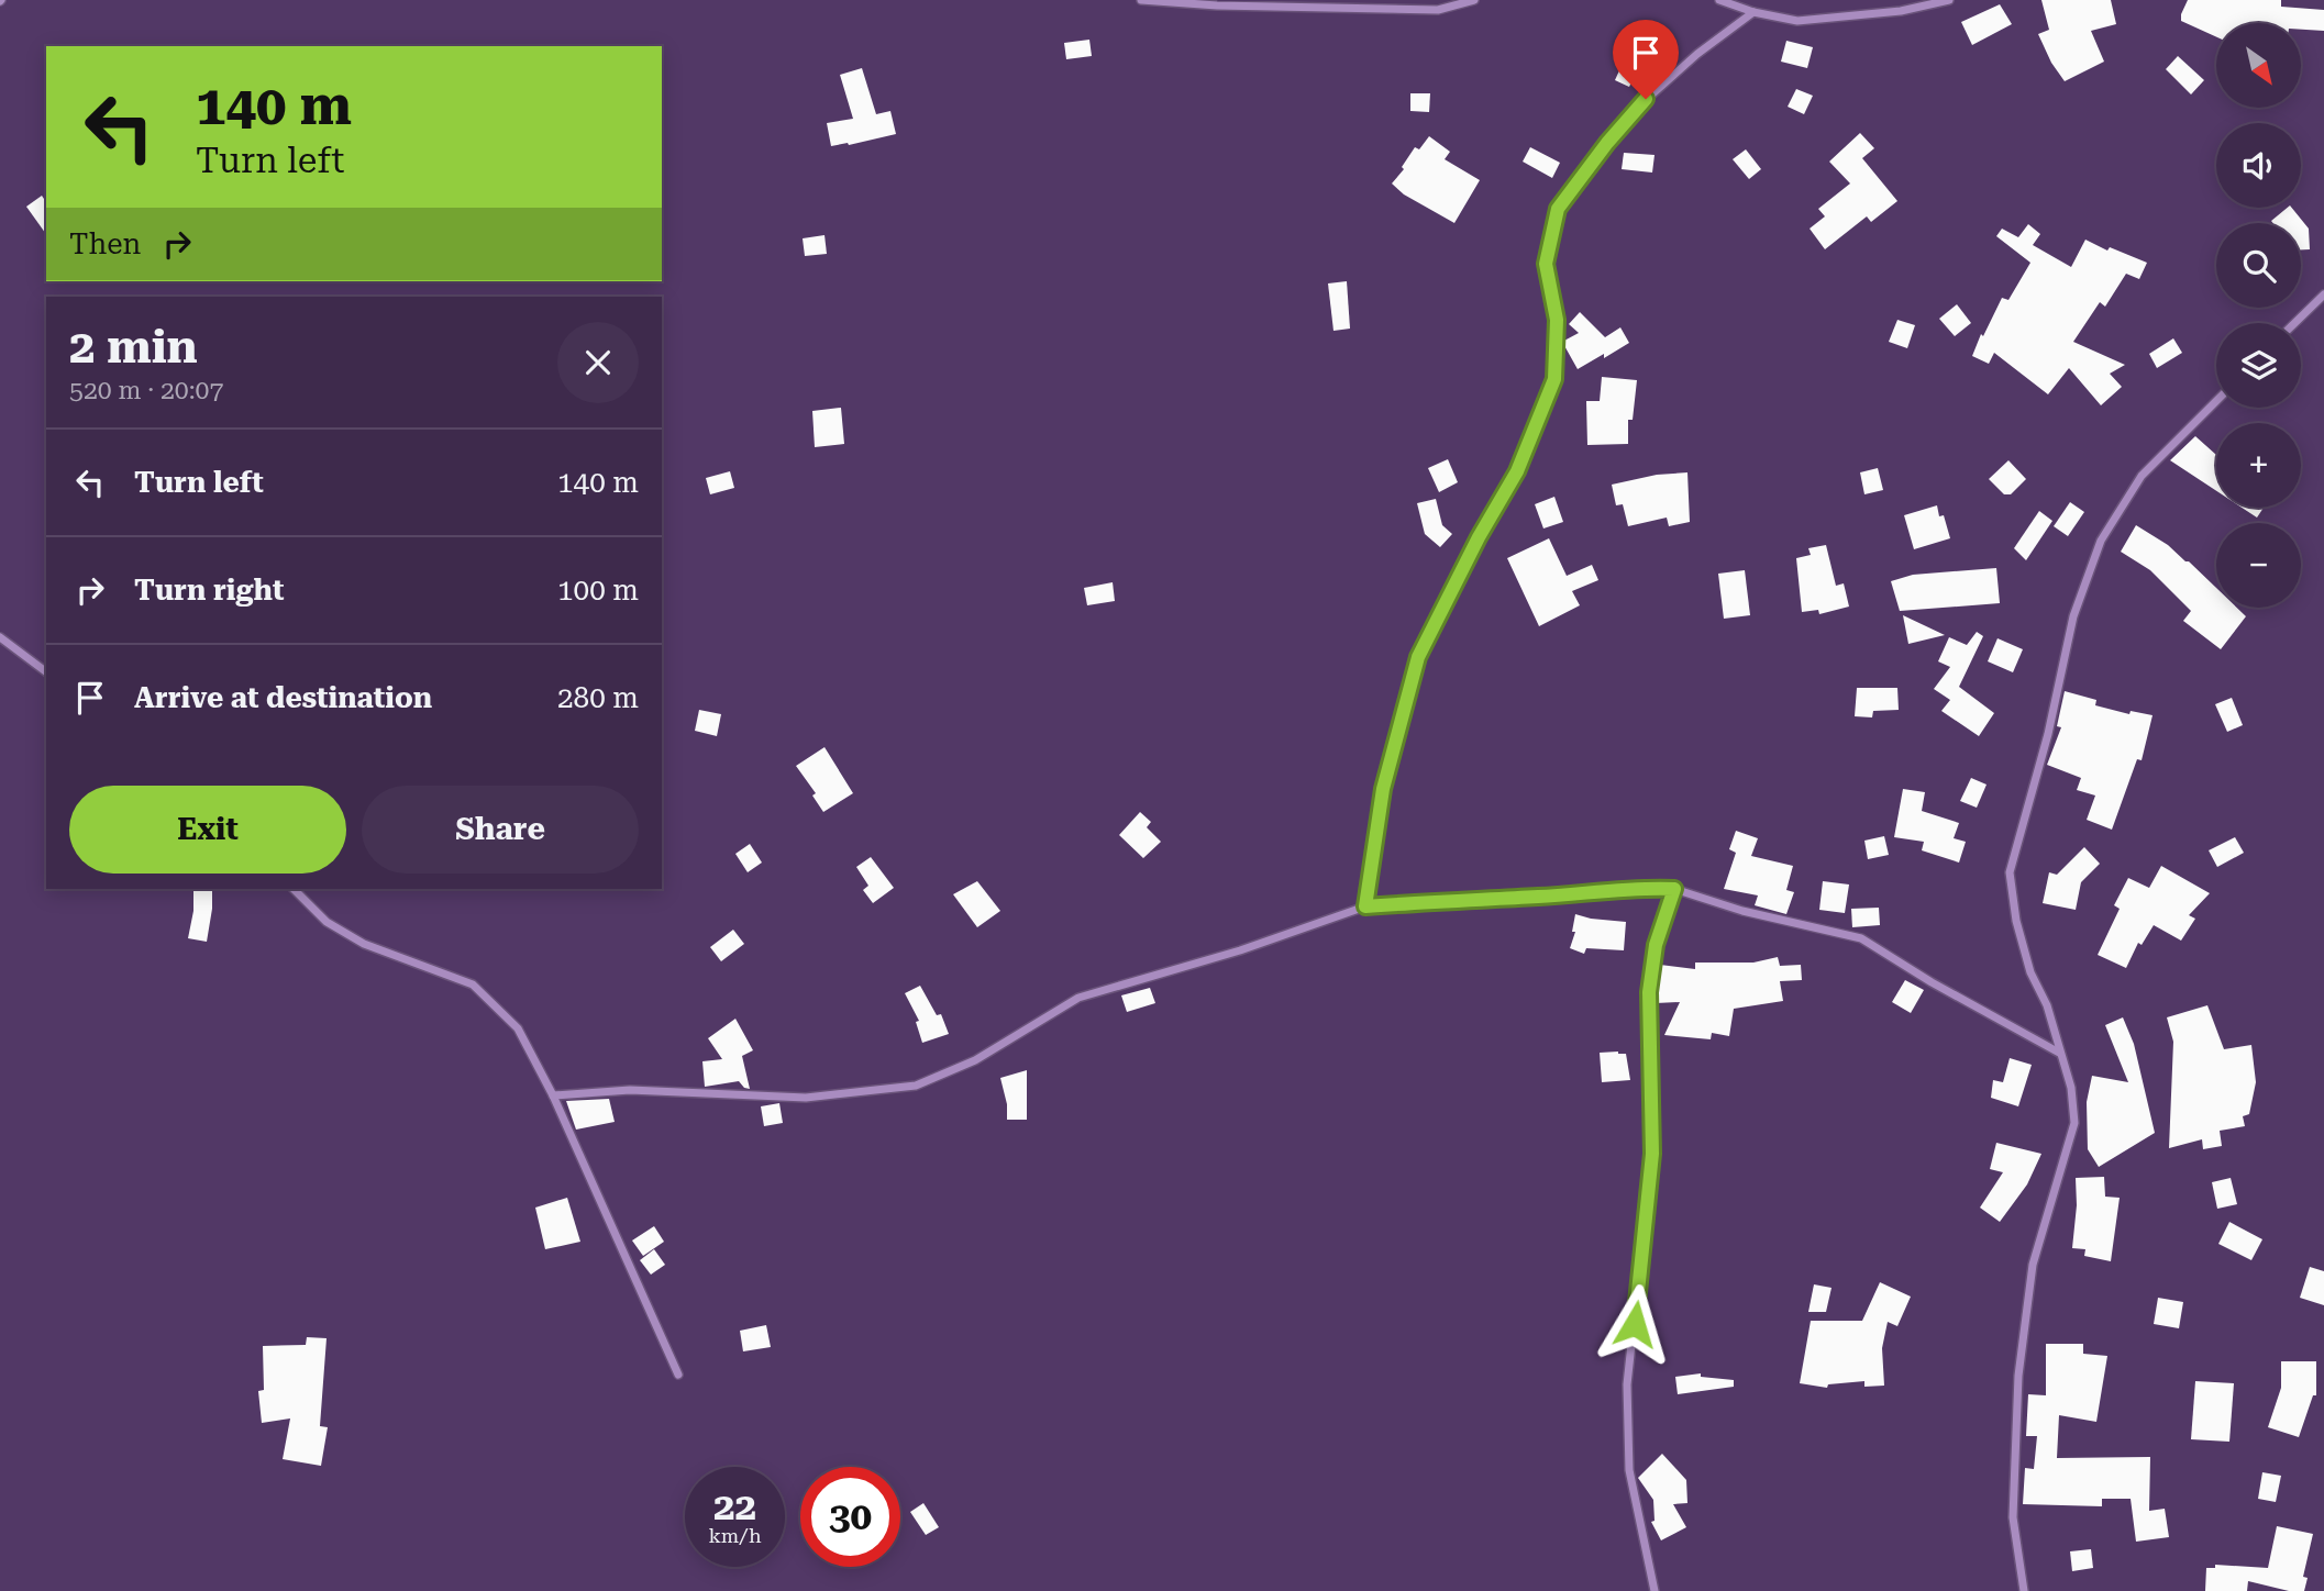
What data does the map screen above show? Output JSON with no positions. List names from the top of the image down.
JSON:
{
  "north": "bottom right",
  "page": {
    "map_buttons": ["+", "−"],
    "turn": ["140 m", "Turn left"],
    "then": "Then",
    "heading": ["2 min", "520 m · 20:07"],
    "list": [
      {
        "name": "Turn left",
        "value": "140 m"
      },
      {
        "name": "Turn right",
        "value": "100 m"
      },
      {
        "name": "Arrive at destination",
        "value": "280 m"
      }
    ],
    "buttons": ["Exit", "Share"],
    "speed": "22 km/h",
    "limit": "30"
  }
}
